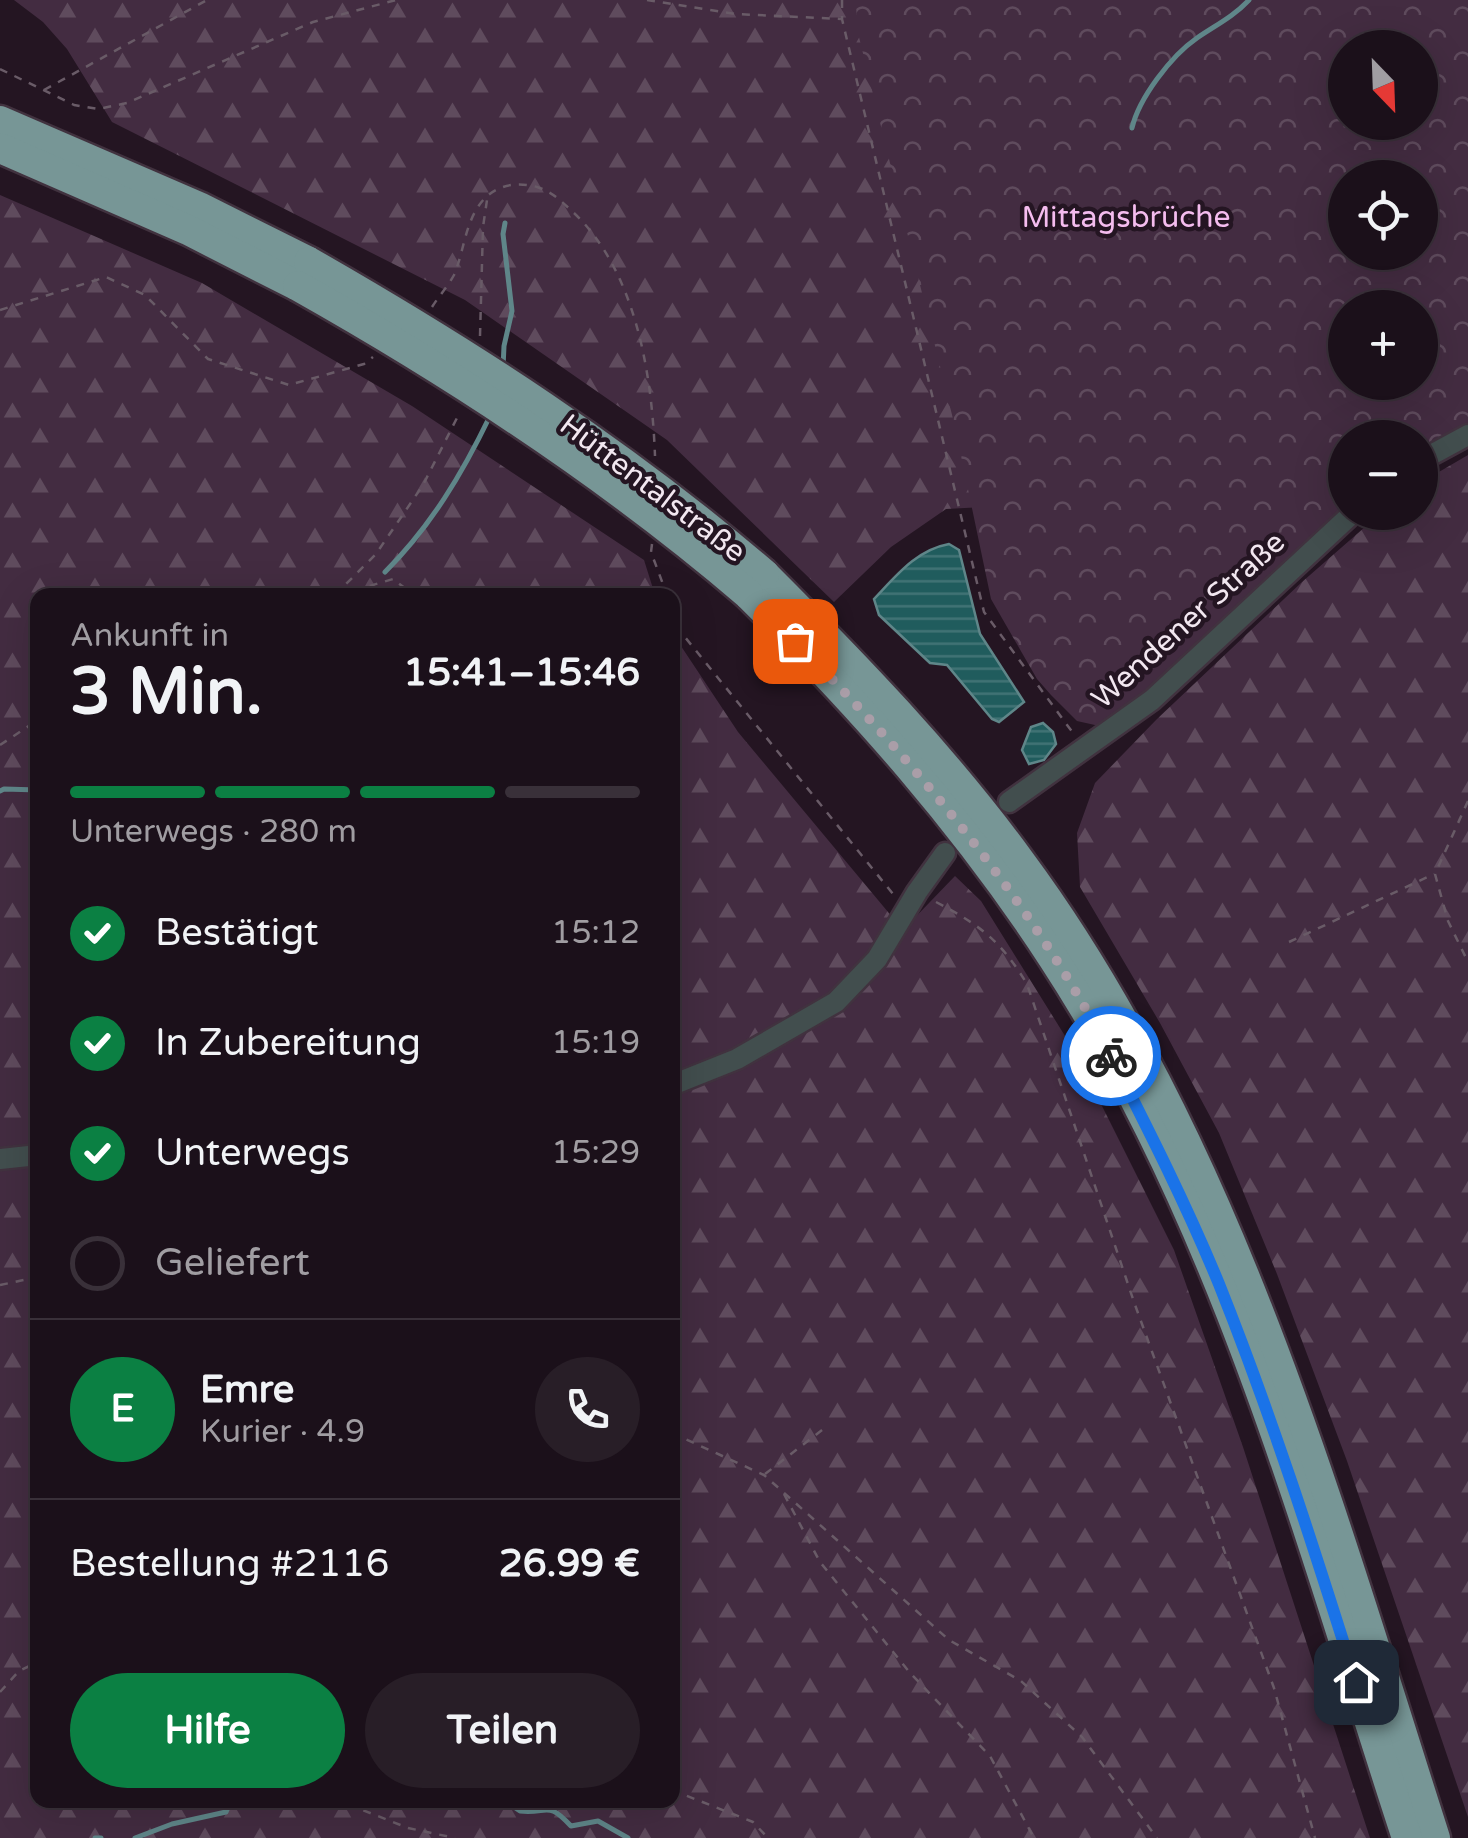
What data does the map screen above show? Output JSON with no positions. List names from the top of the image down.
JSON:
{
  "streets": {
    "highway": ["Hüttentalstraße"],
    "street": ["Wendener Straße"]
  },
  "parks": ["Mittagsbrüche"],
  "north": "bottom right",
  "page": {
    "map_buttons": ["+", "−"],
    "heading": ["3 Min.", "Ankunft in", "15:41–15:46"],
    "panel": [
      "Emre",
      "Kurier · 4.9",
      "Bestellung #2116",
      "26.99 €"
    ],
    "bar": "Unterwegs · 280 m",
    "list": [
      ["Bestätigt", "15:12"],
      ["In Zubereitung", "15:19"],
      ["Unterwegs", "15:29"],
      "Geliefert"
    ],
    "round": "E",
    "buttons": ["Hilfe", "Teilen"]
  }
}
